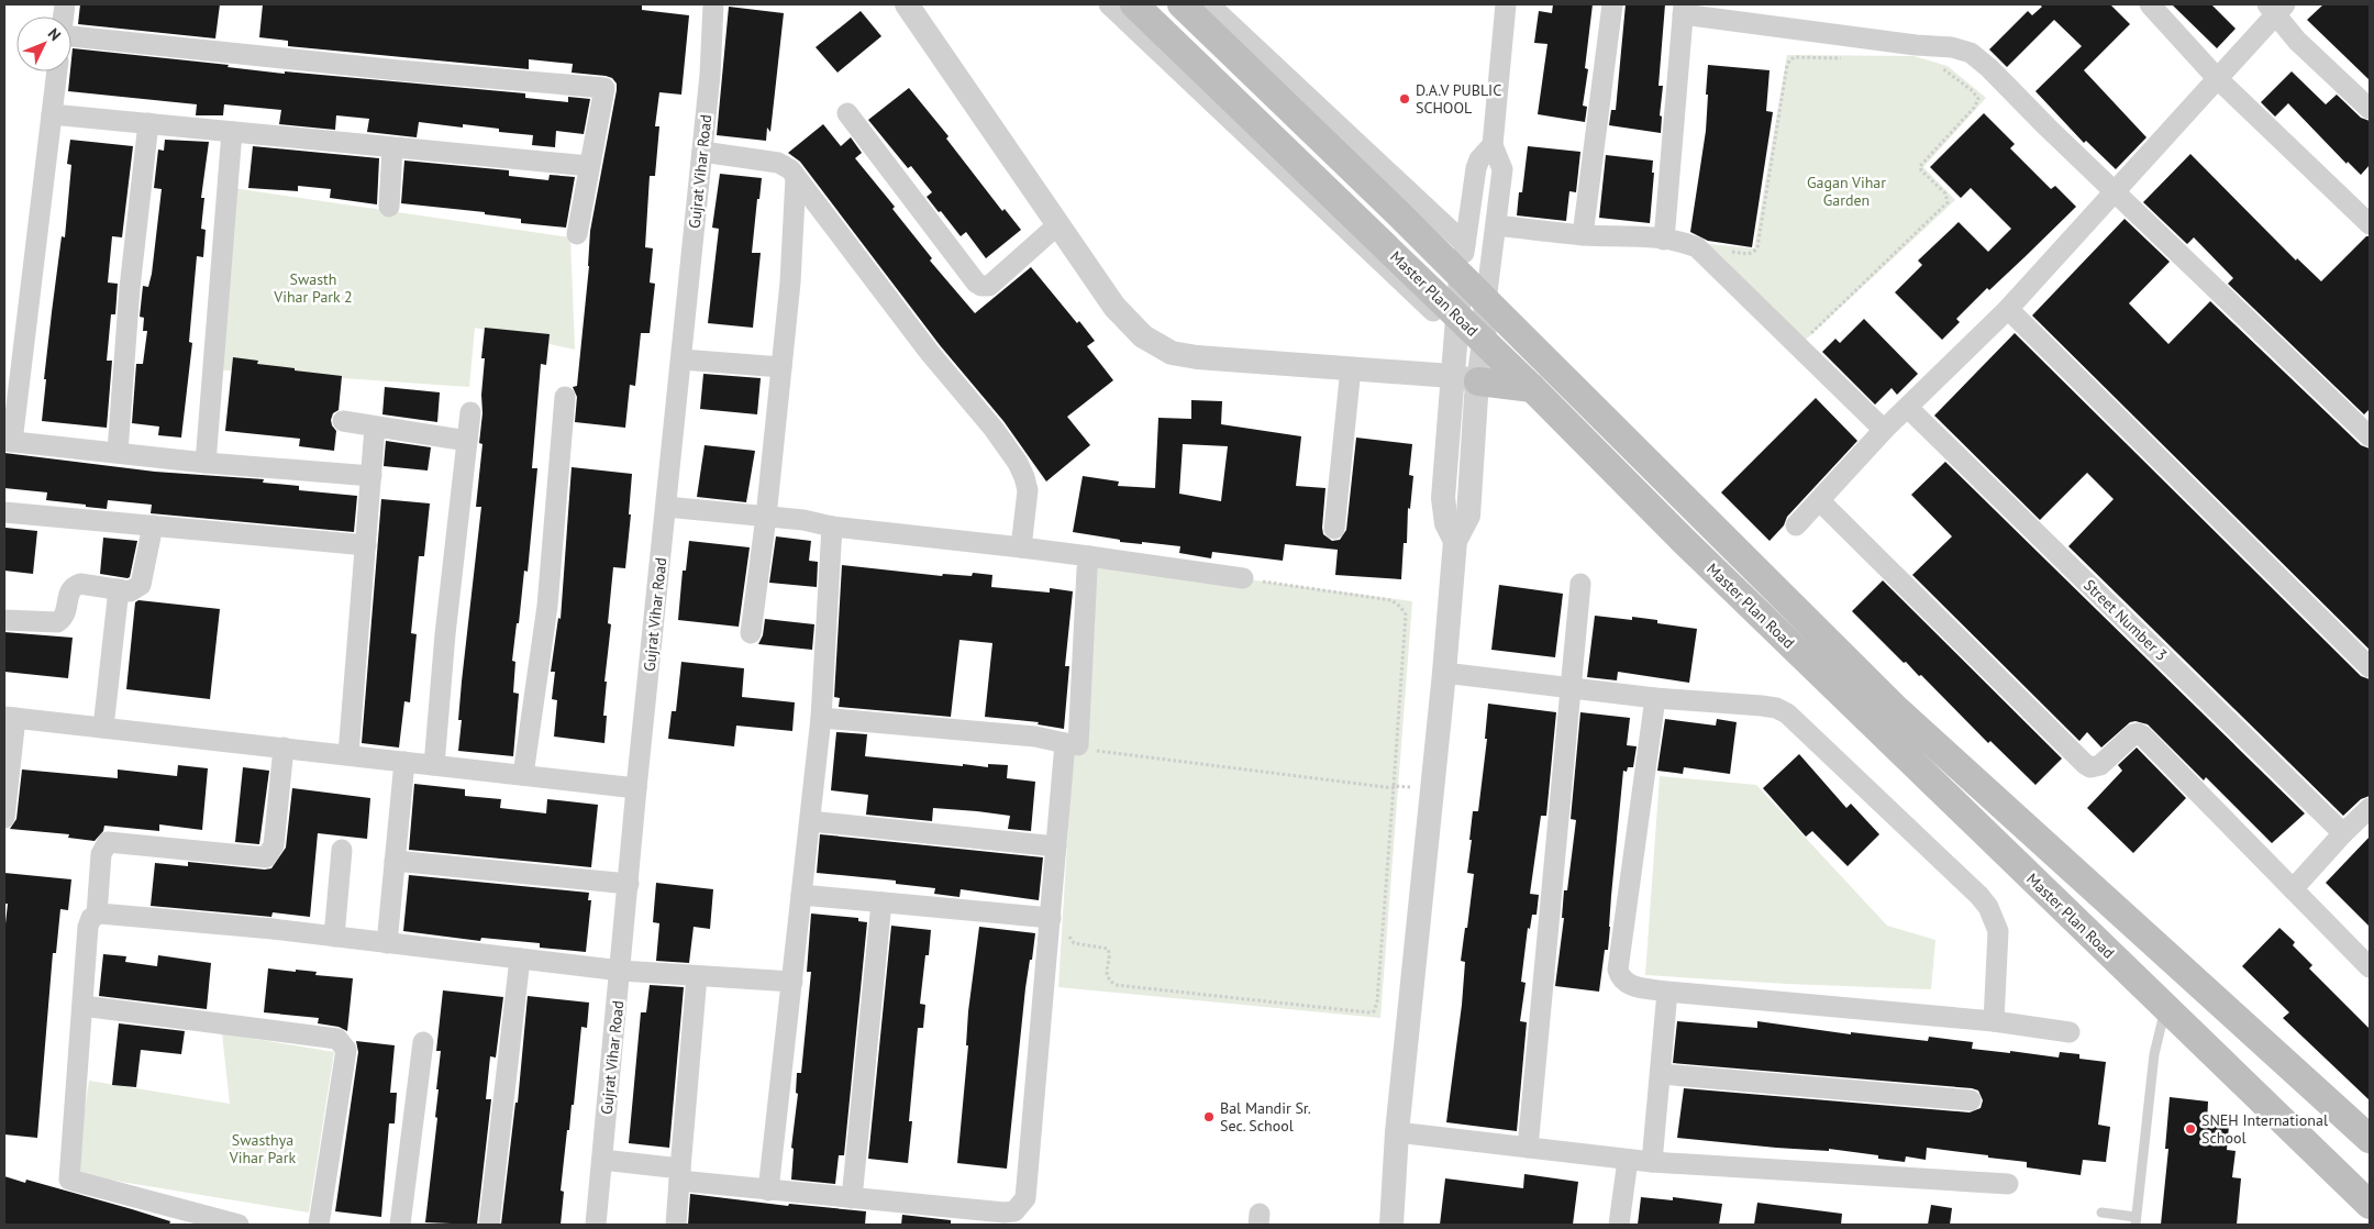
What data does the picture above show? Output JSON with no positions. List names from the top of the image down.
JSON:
{
  "streets": {
    "main road": ["Master Plan Road"],
    "street": ["Gujrat Vihar Road", "Street Number 3"]
  },
  "parks": ["Gagan Vihar Garden", "Swasth Vihar Park 2", "Swasthya Vihar Park"],
  "places": ["D.A.V PUBLIC SCHOOL", "Bal Mandir Sr. Sec. School", "SNEH International School"],
  "north": "top right"
}
